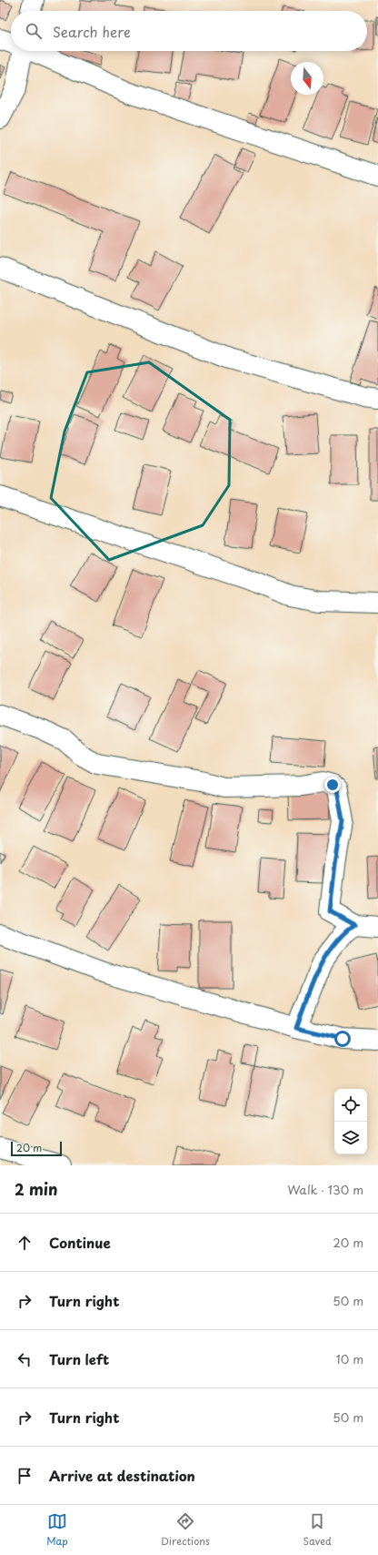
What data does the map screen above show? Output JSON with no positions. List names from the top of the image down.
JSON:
{
  "scale_bar": "20 m",
  "north": "bottom",
  "page": {
    "search": "Search here",
    "scale": "20 m",
    "heading": ["2 min", "Walk · 130 m"],
    "list": [
      ["Continue", "20 m"],
      ["Turn right", "50 m"],
      ["Turn left", "10 m"],
      ["Turn right", "50 m"],
      "Arrive at destination"
    ],
    "nav": ["Map", "Directions", "Saved"]
  }
}
